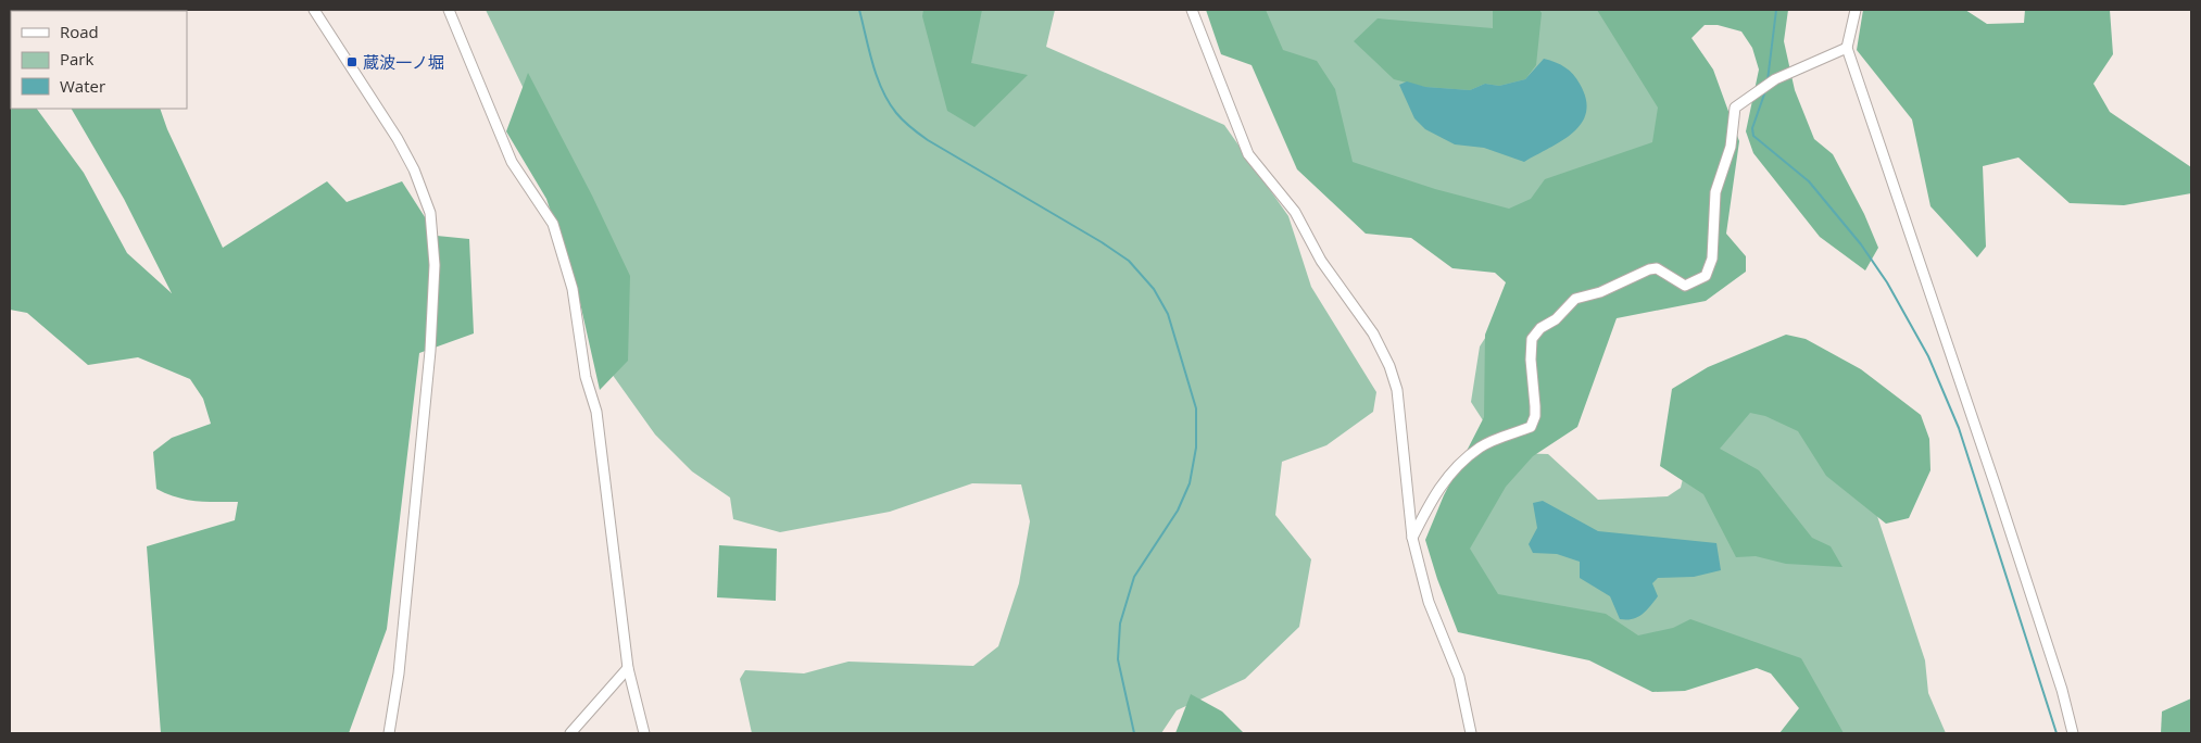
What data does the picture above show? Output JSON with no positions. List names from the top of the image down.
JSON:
{
  "places": {
    "transit": ["蔵波一ノ堀"]
  },
  "legend": ["Road", "Park", "Water"]
}
